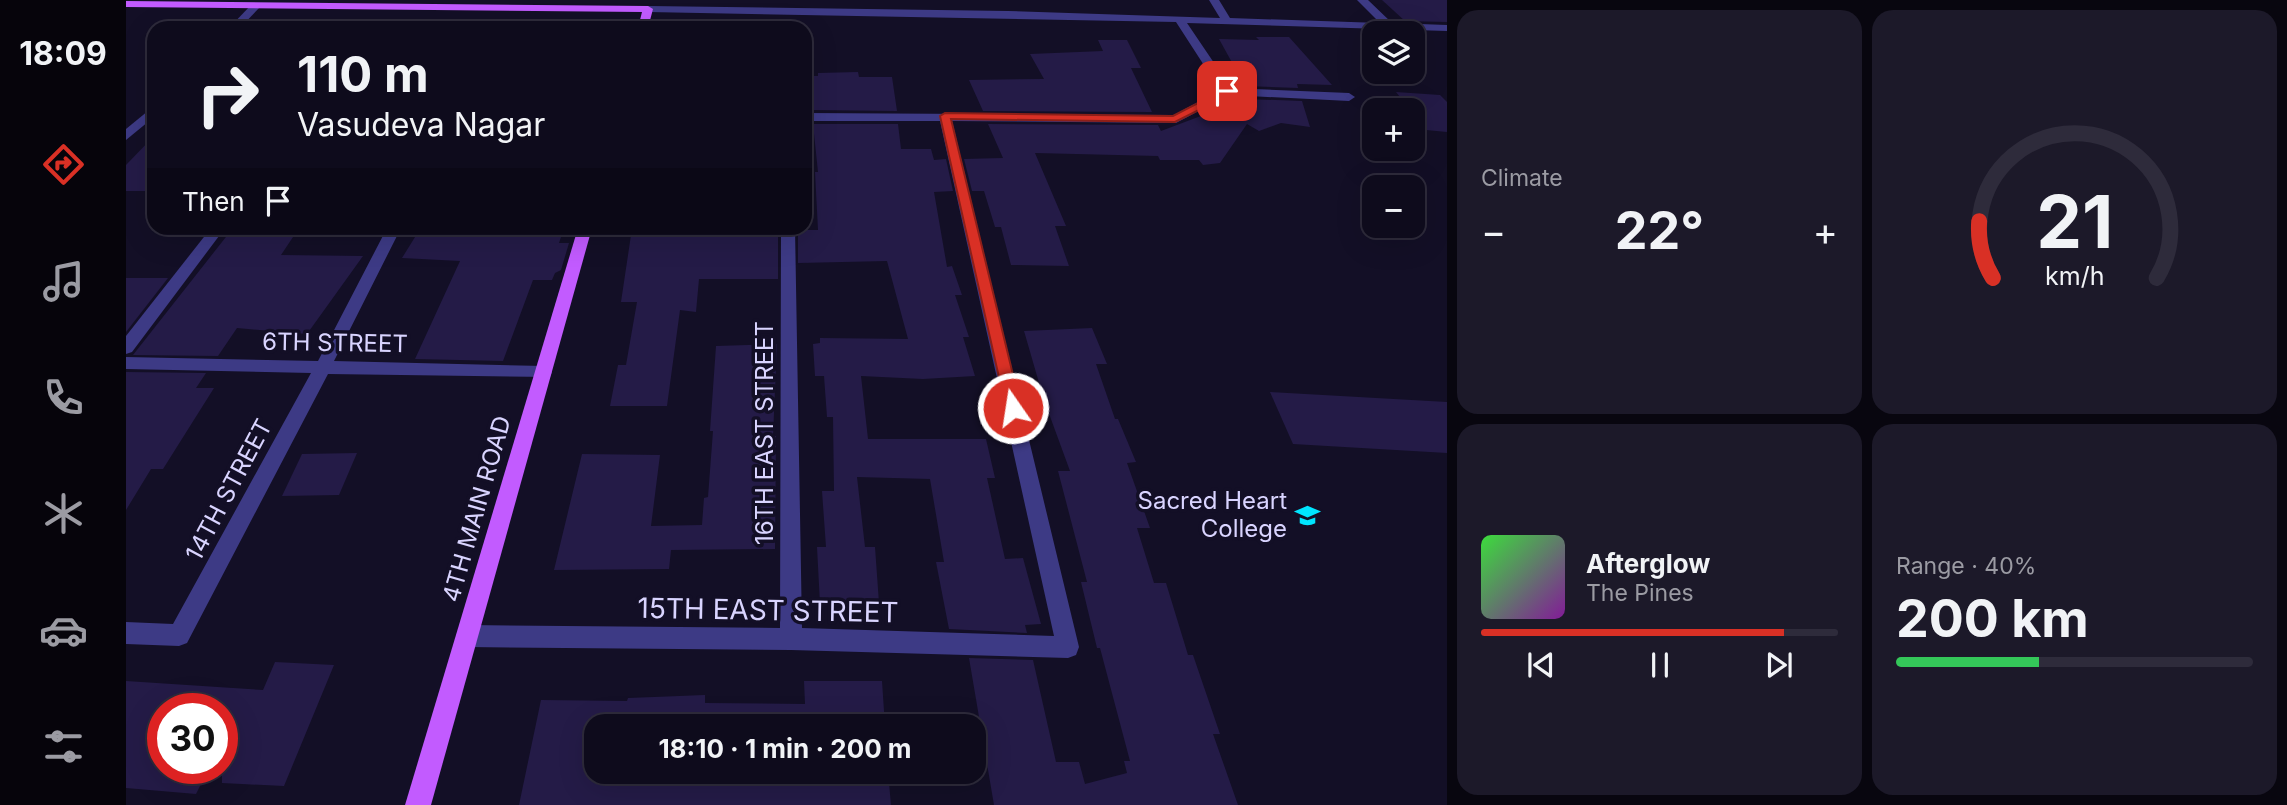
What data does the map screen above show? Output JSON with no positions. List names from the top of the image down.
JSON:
{
  "streets": {
    "main road": ["4TH MAIN ROAD"],
    "street": [
      "6TH STREET",
      "16TH EAST STREET",
      "14TH STREET",
      "15TH EAST STREET"
    ]
  },
  "crossings": [
    ["6TH STREET", "14TH STREET"],
    ["6TH STREET", "4TH MAIN ROAD"],
    ["16TH EAST STREET", "15TH EAST STREET"],
    ["4TH MAIN ROAD", "15TH EAST STREET"]
  ],
  "places": {
    "school or university": ["Sacred Heart College"]
  },
  "page": {
    "tabs": "18:09",
    "tile": [
      "Climate",
      ["Range · 40%", "200 km"]
    ],
    "map_buttons": ["+", "−"],
    "turn": ["110 m", "Vasudeva Nagar"],
    "then": "Then",
    "heat": ["−", "22°", "+"],
    "song": ["Afterglow", "The Pines"],
    "limit": "30",
    "trip": "18:10 · 1 min · 200 m",
    "gauge": ["21", "km/h"]
  }
}
